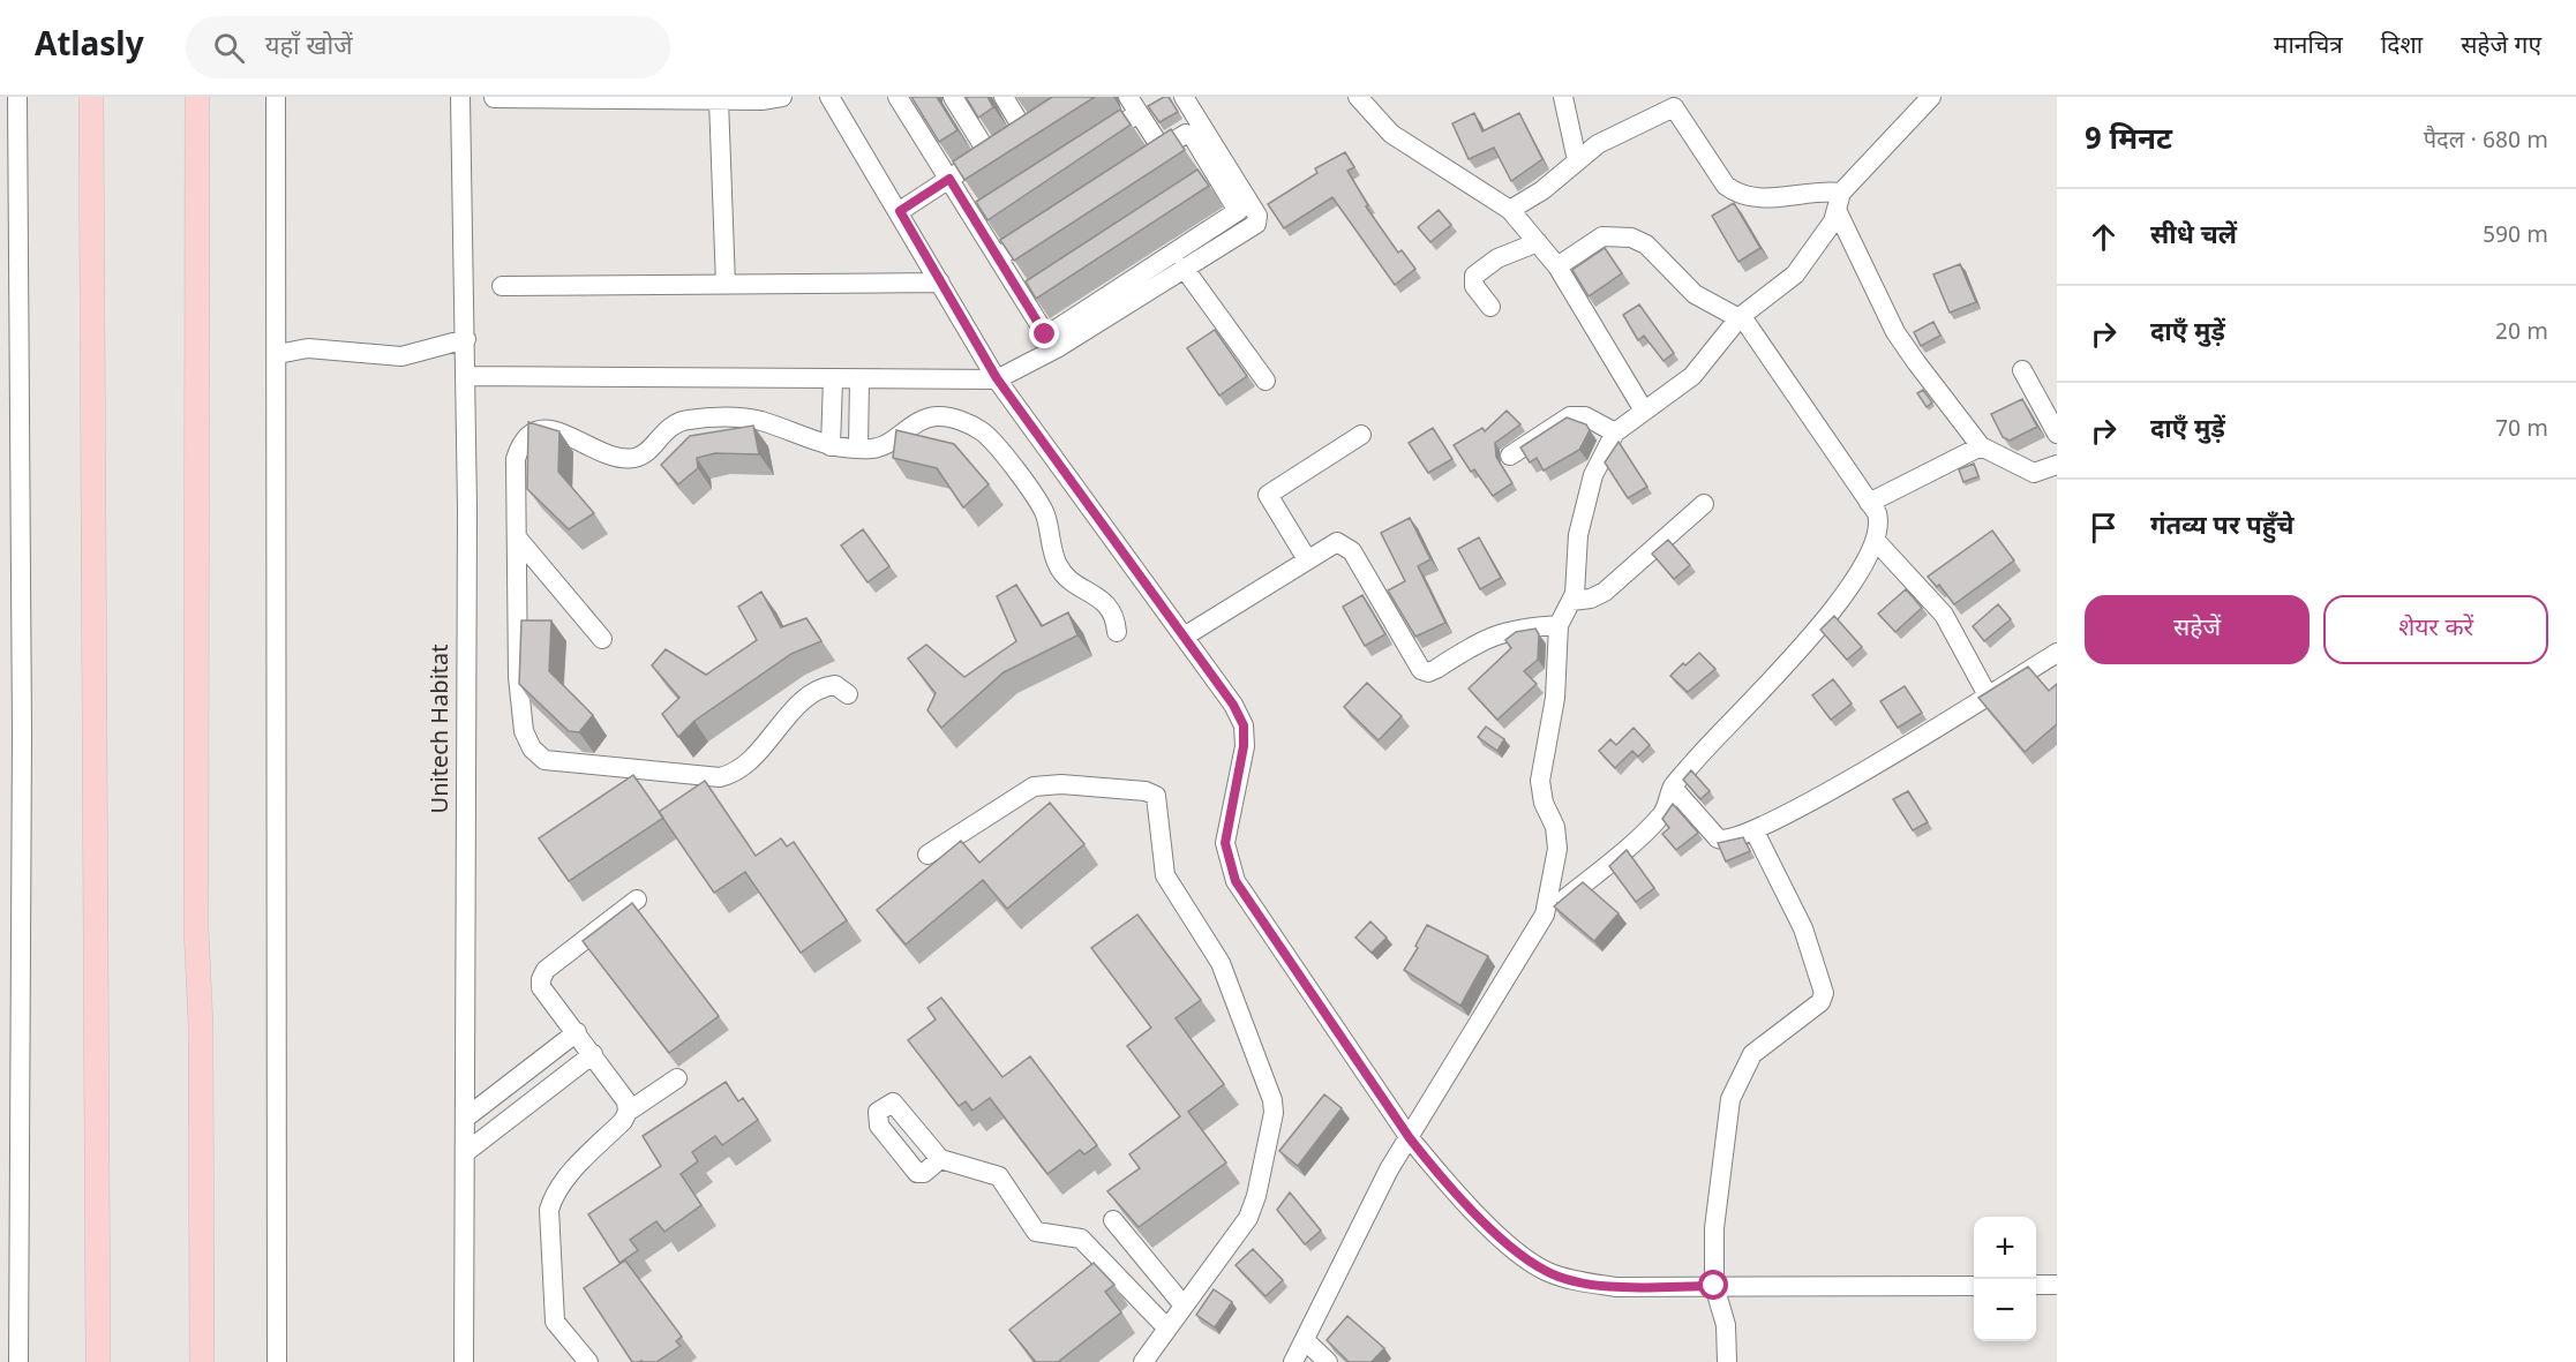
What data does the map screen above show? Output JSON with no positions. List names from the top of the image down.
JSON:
{
  "streets": {
    "street": ["Unitech Habitat"]
  },
  "page": {
    "header": "Atlasly",
    "search": "यहाँ खोजें",
    "nav": ["मानचित्र", "दिशा", "सहेजे गए"],
    "heading": ["9 मिनट", "पैदल · 680 m"],
    "list": [
      ["सीधे चलें", "590 m"],
      ["दाएँ मुड़ें", "20 m"],
      ["दाएँ मुड़ें", "70 m"],
      "गंतव्य पर पहुँचे"
    ],
    "buttons": ["सहेजें", "शेयर करें"],
    "map_buttons": ["+", "−"]
  }
}
